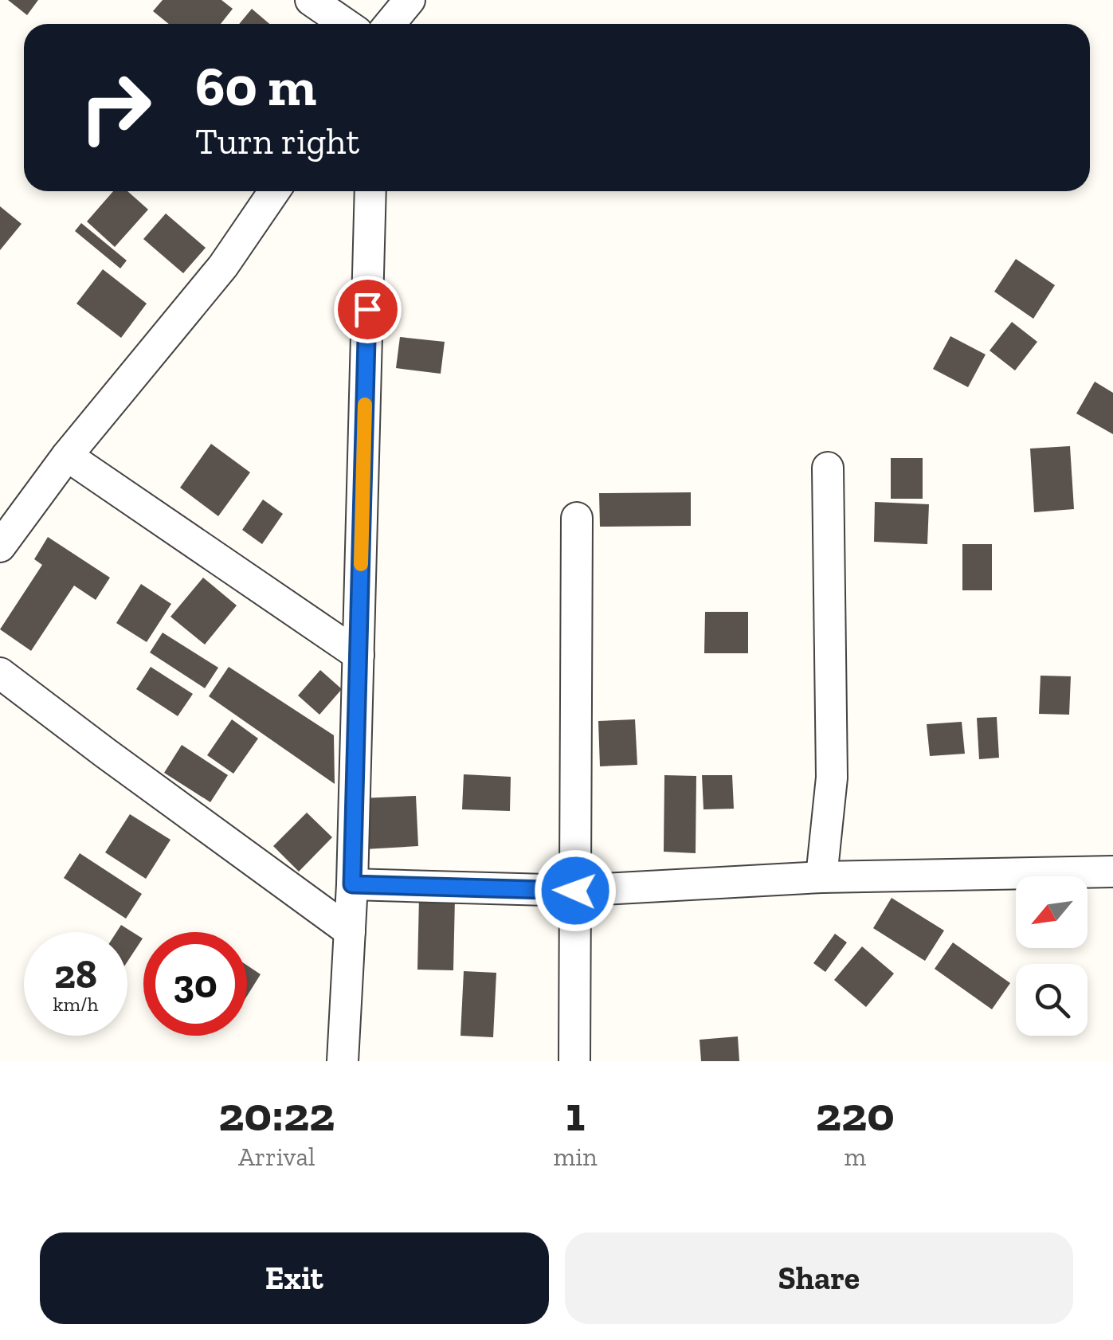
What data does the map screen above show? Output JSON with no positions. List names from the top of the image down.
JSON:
{
  "north": "bottom left",
  "page": {
    "turn": ["60 m", "Turn right"],
    "speed": "28 km/h",
    "limit": "30",
    "eta": [
      "20:22",
      "Arrival",
      "1",
      "min",
      "220",
      "m"
    ],
    "buttons": ["Exit", "Share"]
  }
}
